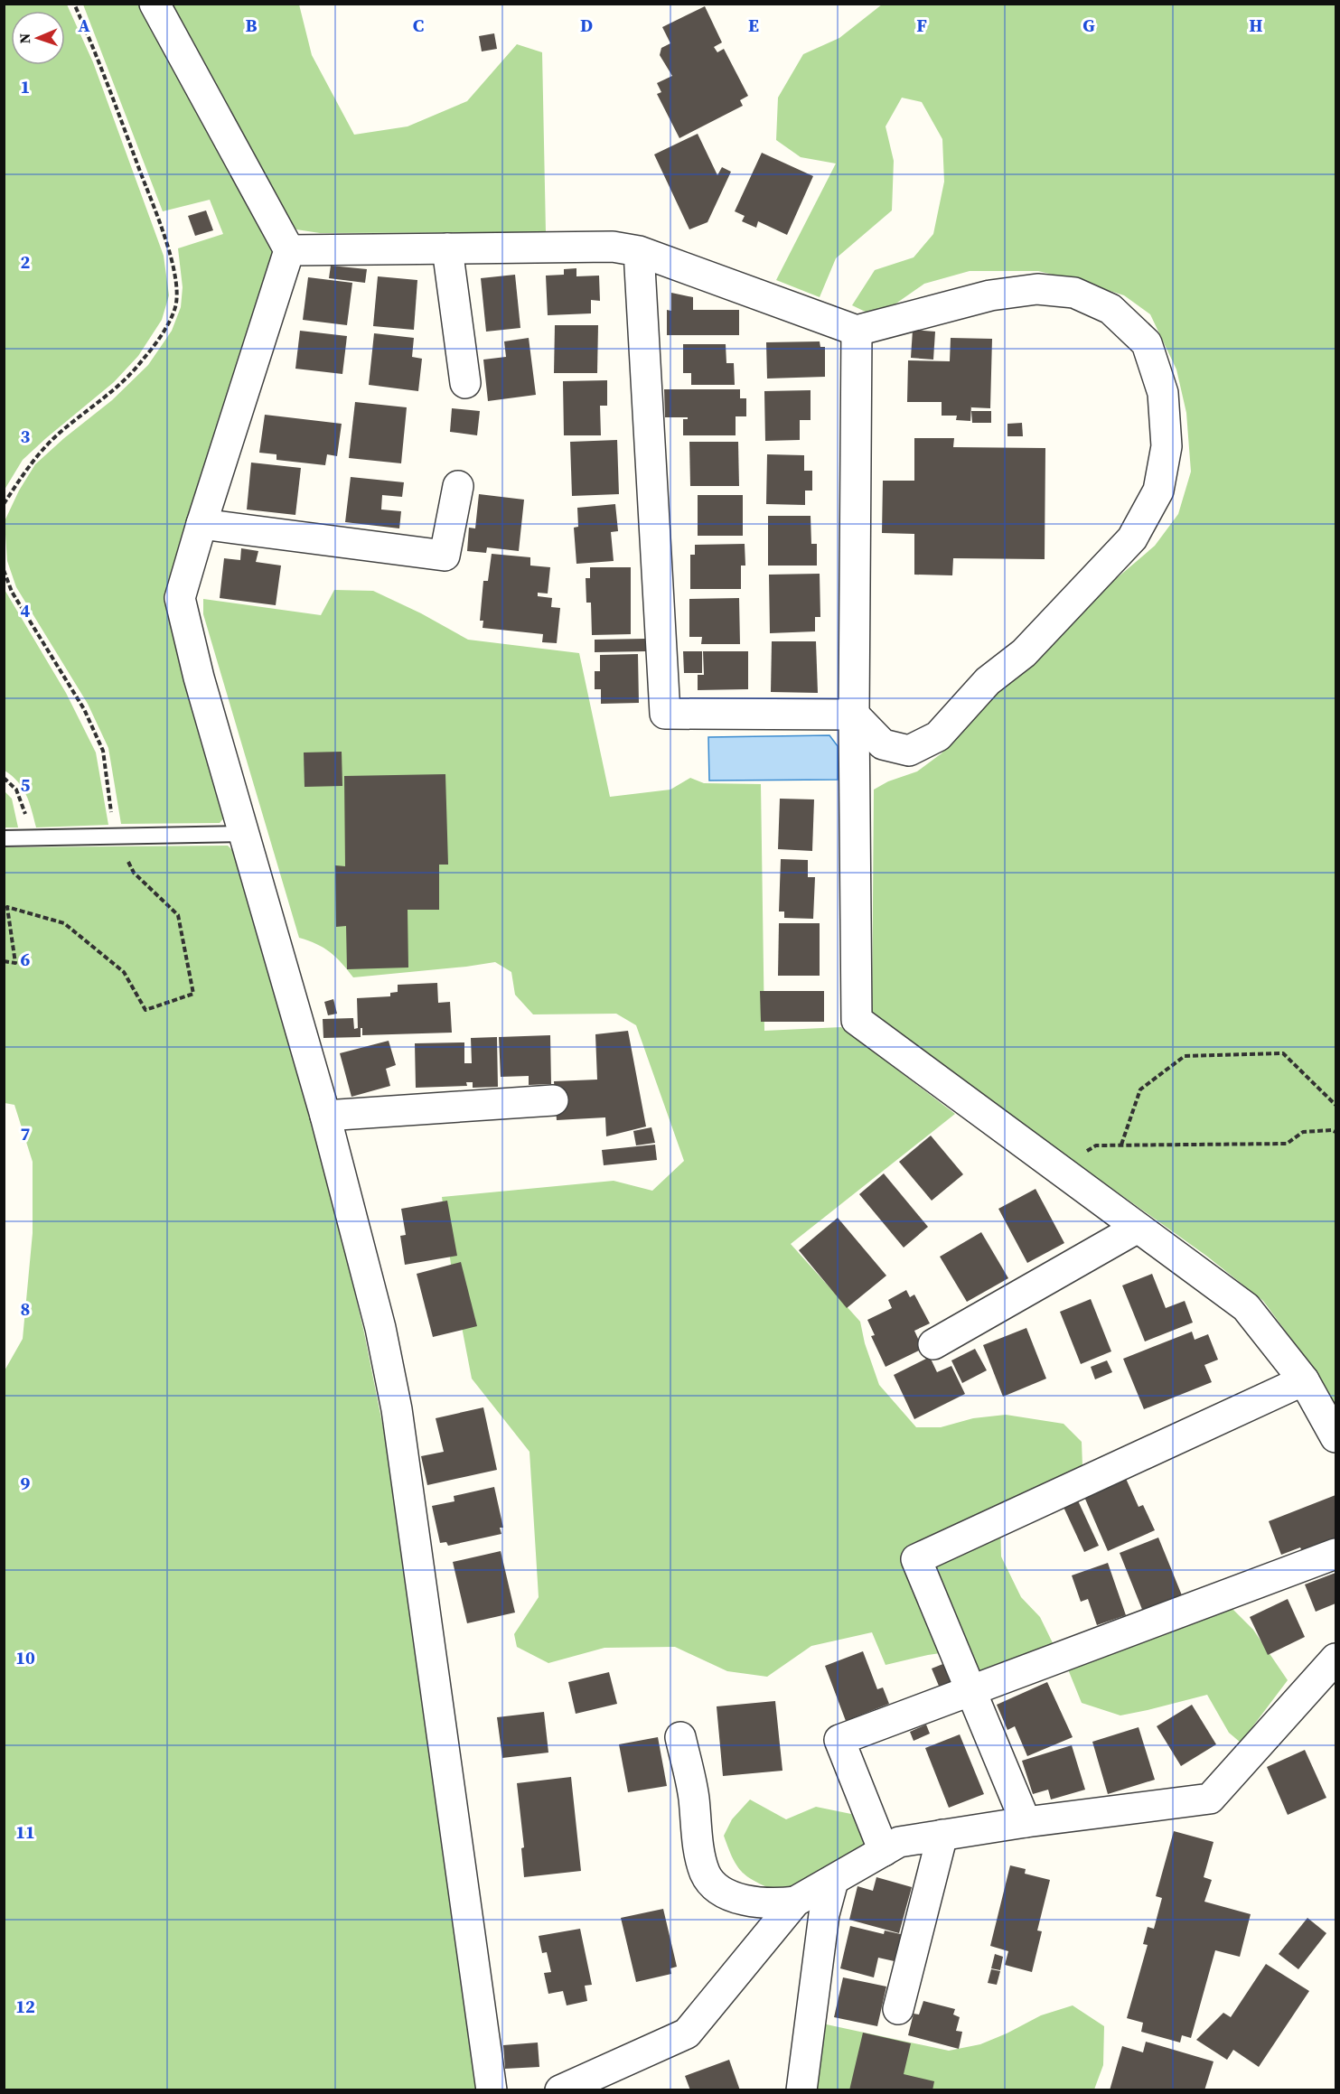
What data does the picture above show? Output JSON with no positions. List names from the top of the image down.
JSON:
{
  "north": "left",
  "grid": {
    "columns": [
      "A",
      "B",
      "C",
      "D",
      "E",
      "F",
      "G",
      "H"
    ],
    "rows": [
      "1",
      "2",
      "3",
      "4",
      "5",
      "6",
      "7",
      "8",
      "9",
      "10",
      "11",
      "12"
    ]
  }
}
